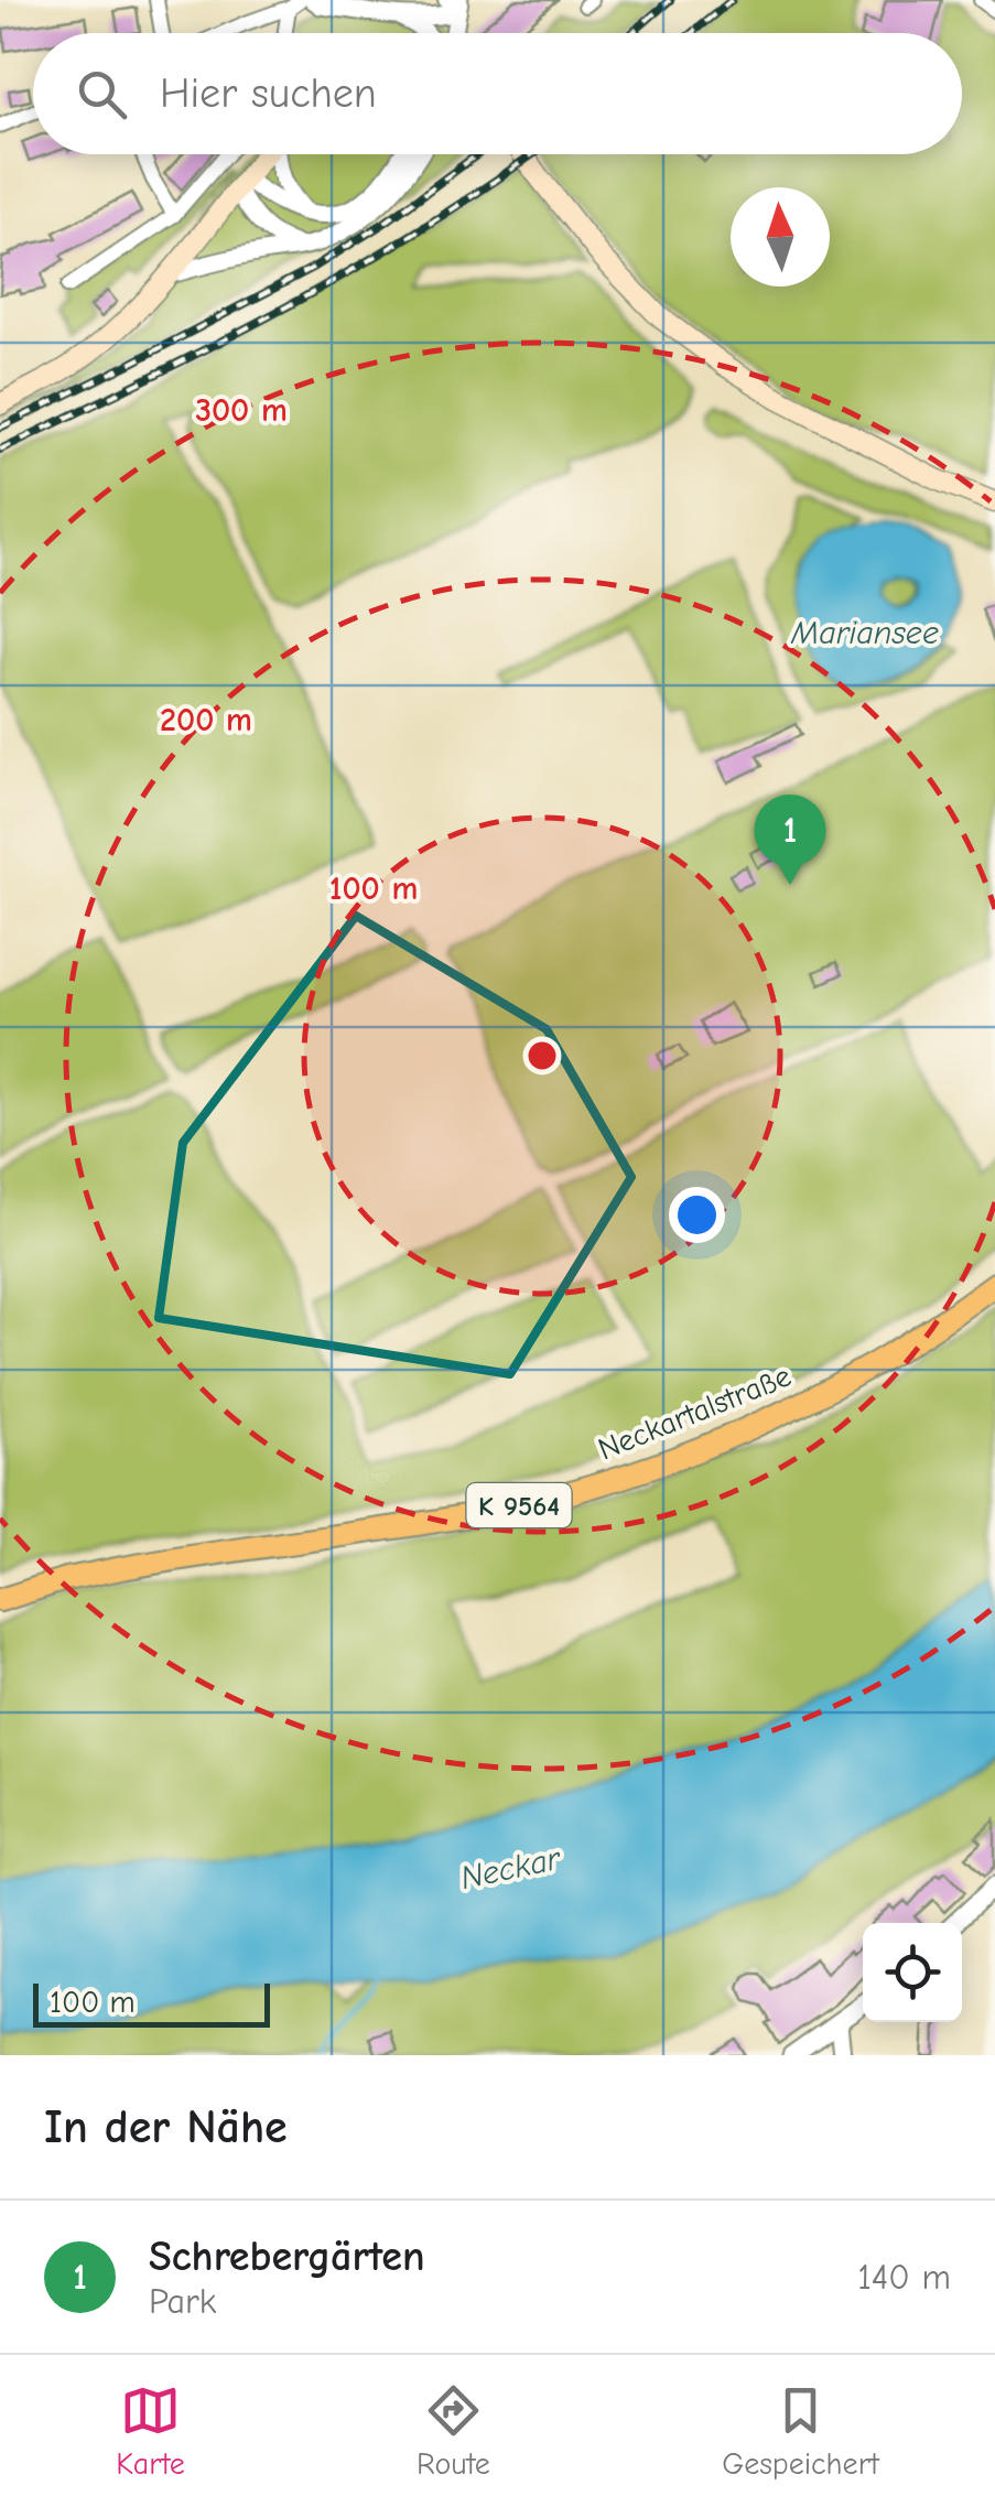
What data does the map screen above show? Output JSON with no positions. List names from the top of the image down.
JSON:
{
  "streets": {
    "main road": ["Neckartalstraße", "K 9564"]
  },
  "water": ["Mariansee", "Neckar"],
  "scale_bar": "100 m",
  "north": "top",
  "page": {
    "search": "Hier suchen",
    "pins": "1",
    "scale": "100 m",
    "heading": "In der Nähe",
    "list": [
      {
        "mark": "1",
        "name": "Schrebergärten",
        "note": "Park",
        "value": "140 m"
      }
    ],
    "nav": ["Karte", "Route", "Gespeichert"]
  },
  "rings": ["300 m", "200 m", "100 m"]
}
